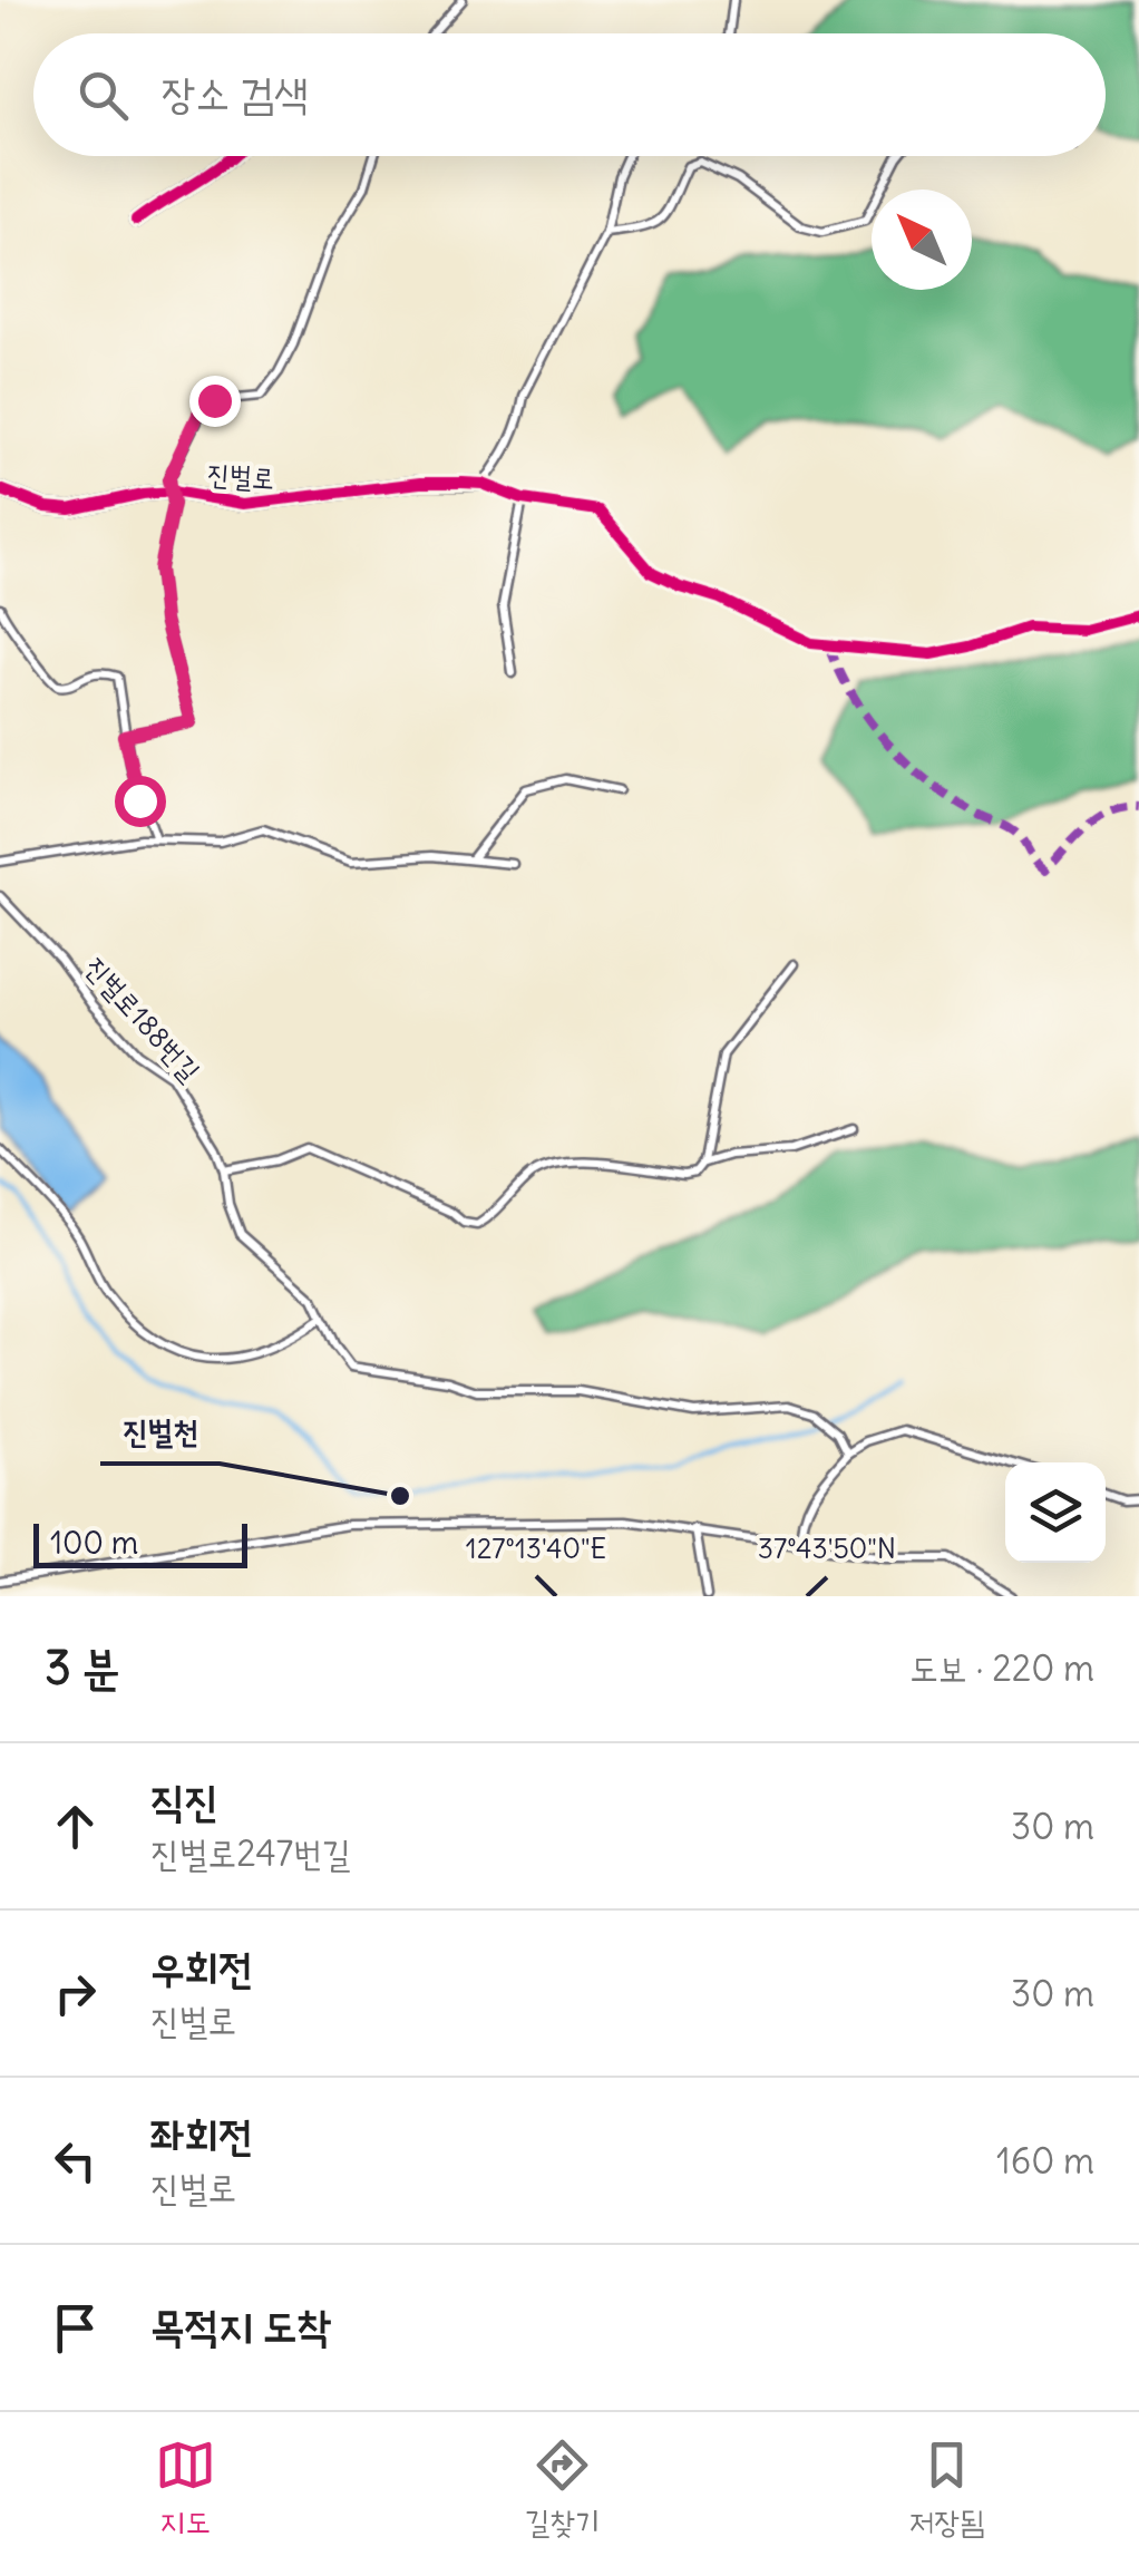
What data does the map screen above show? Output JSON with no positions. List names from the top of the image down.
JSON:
{
  "streets": {
    "street": ["진벌로"],
    "lane": ["진벌로188번길"]
  },
  "places": ["진벌천"],
  "scale_bar": "100 m",
  "north": "top left",
  "page": {
    "search": "장소 검색",
    "scale": "100 m",
    "heading": ["3 분", "도보 · 220 m"],
    "list": [
      ["직진", "진벌로247번길", "30 m"],
      ["우회전", "진벌로", "30 m"],
      ["좌회전", "진벌로", "160 m"],
      "목적지 도착"
    ],
    "nav": ["지도", "길찾기", "저장됨"]
  },
  "coordinates": ["127°13'40\"E", "37°43'50\"N"]
}
